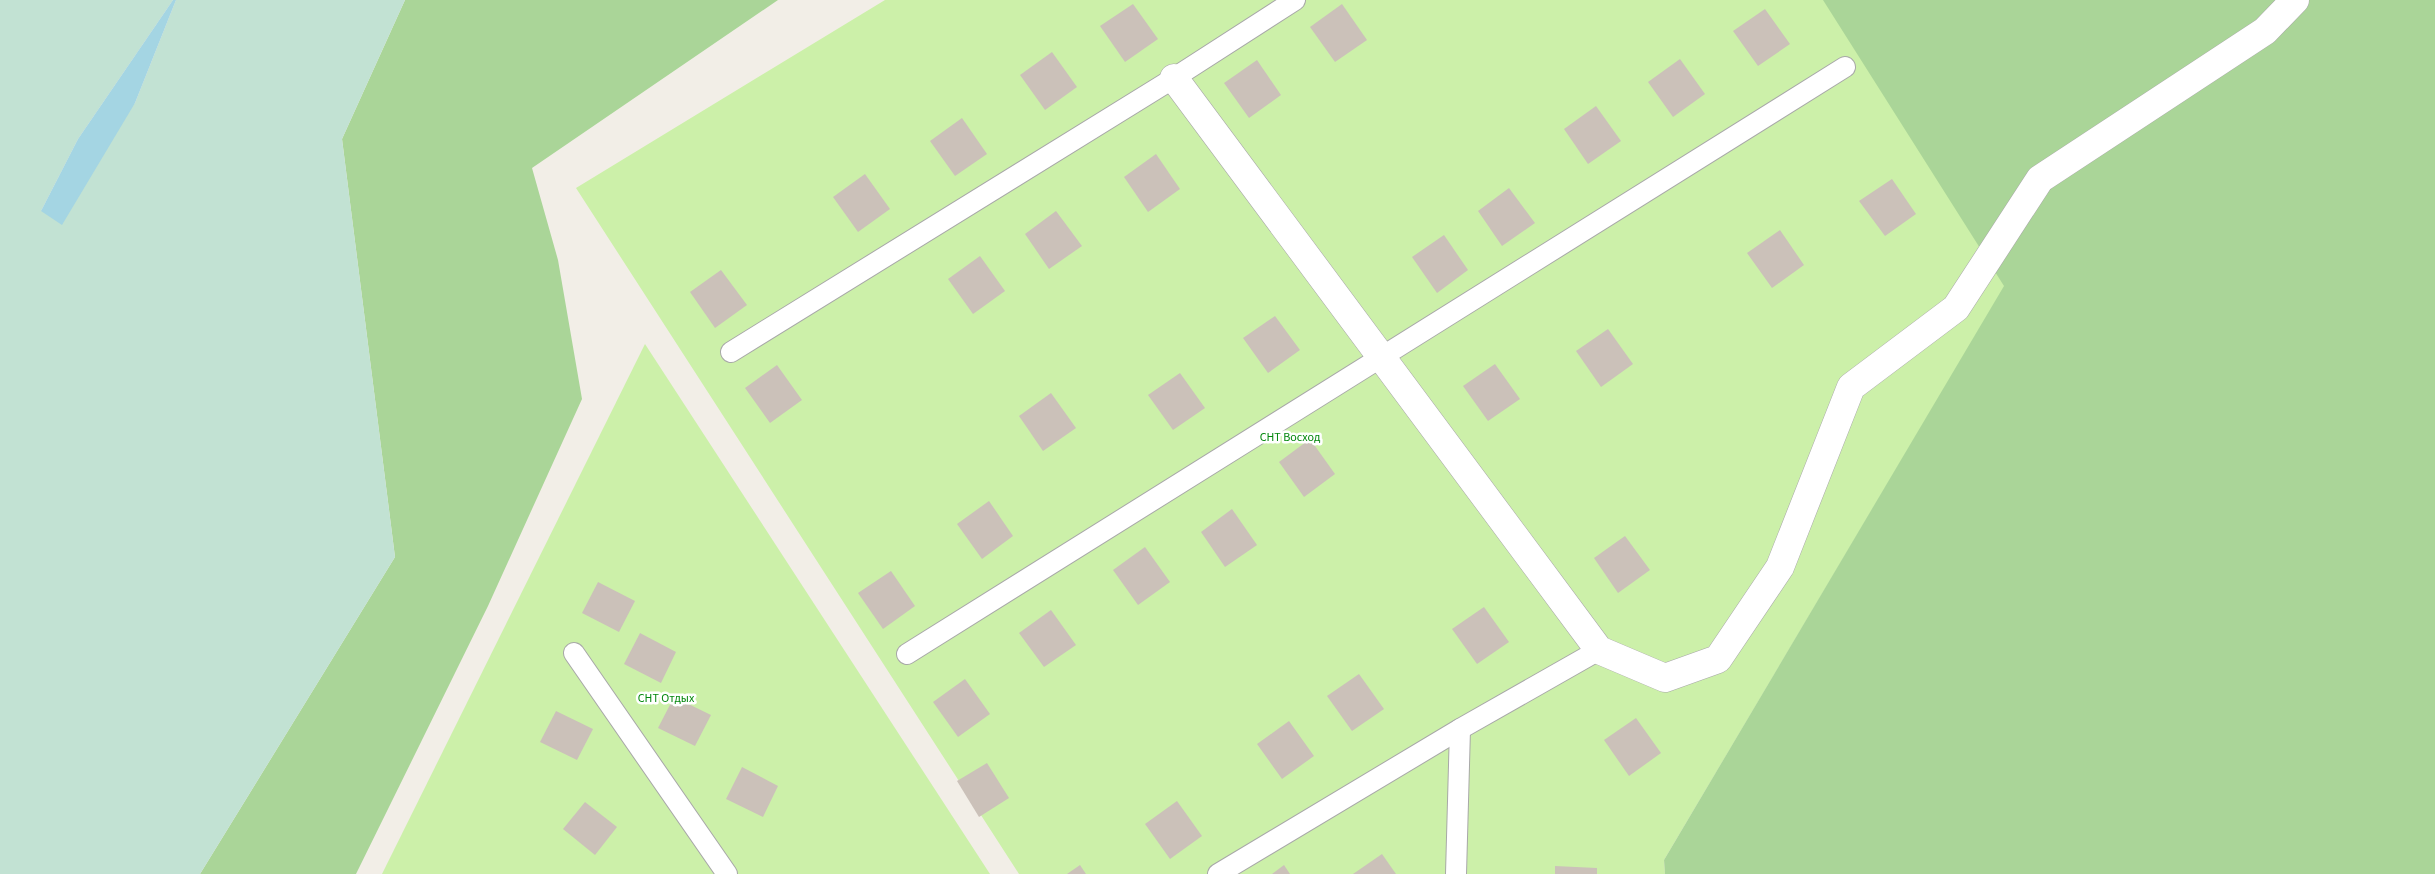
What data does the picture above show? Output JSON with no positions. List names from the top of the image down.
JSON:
{
  "parks": ["СНТ Восход", "СНТ Отдых"]
}
